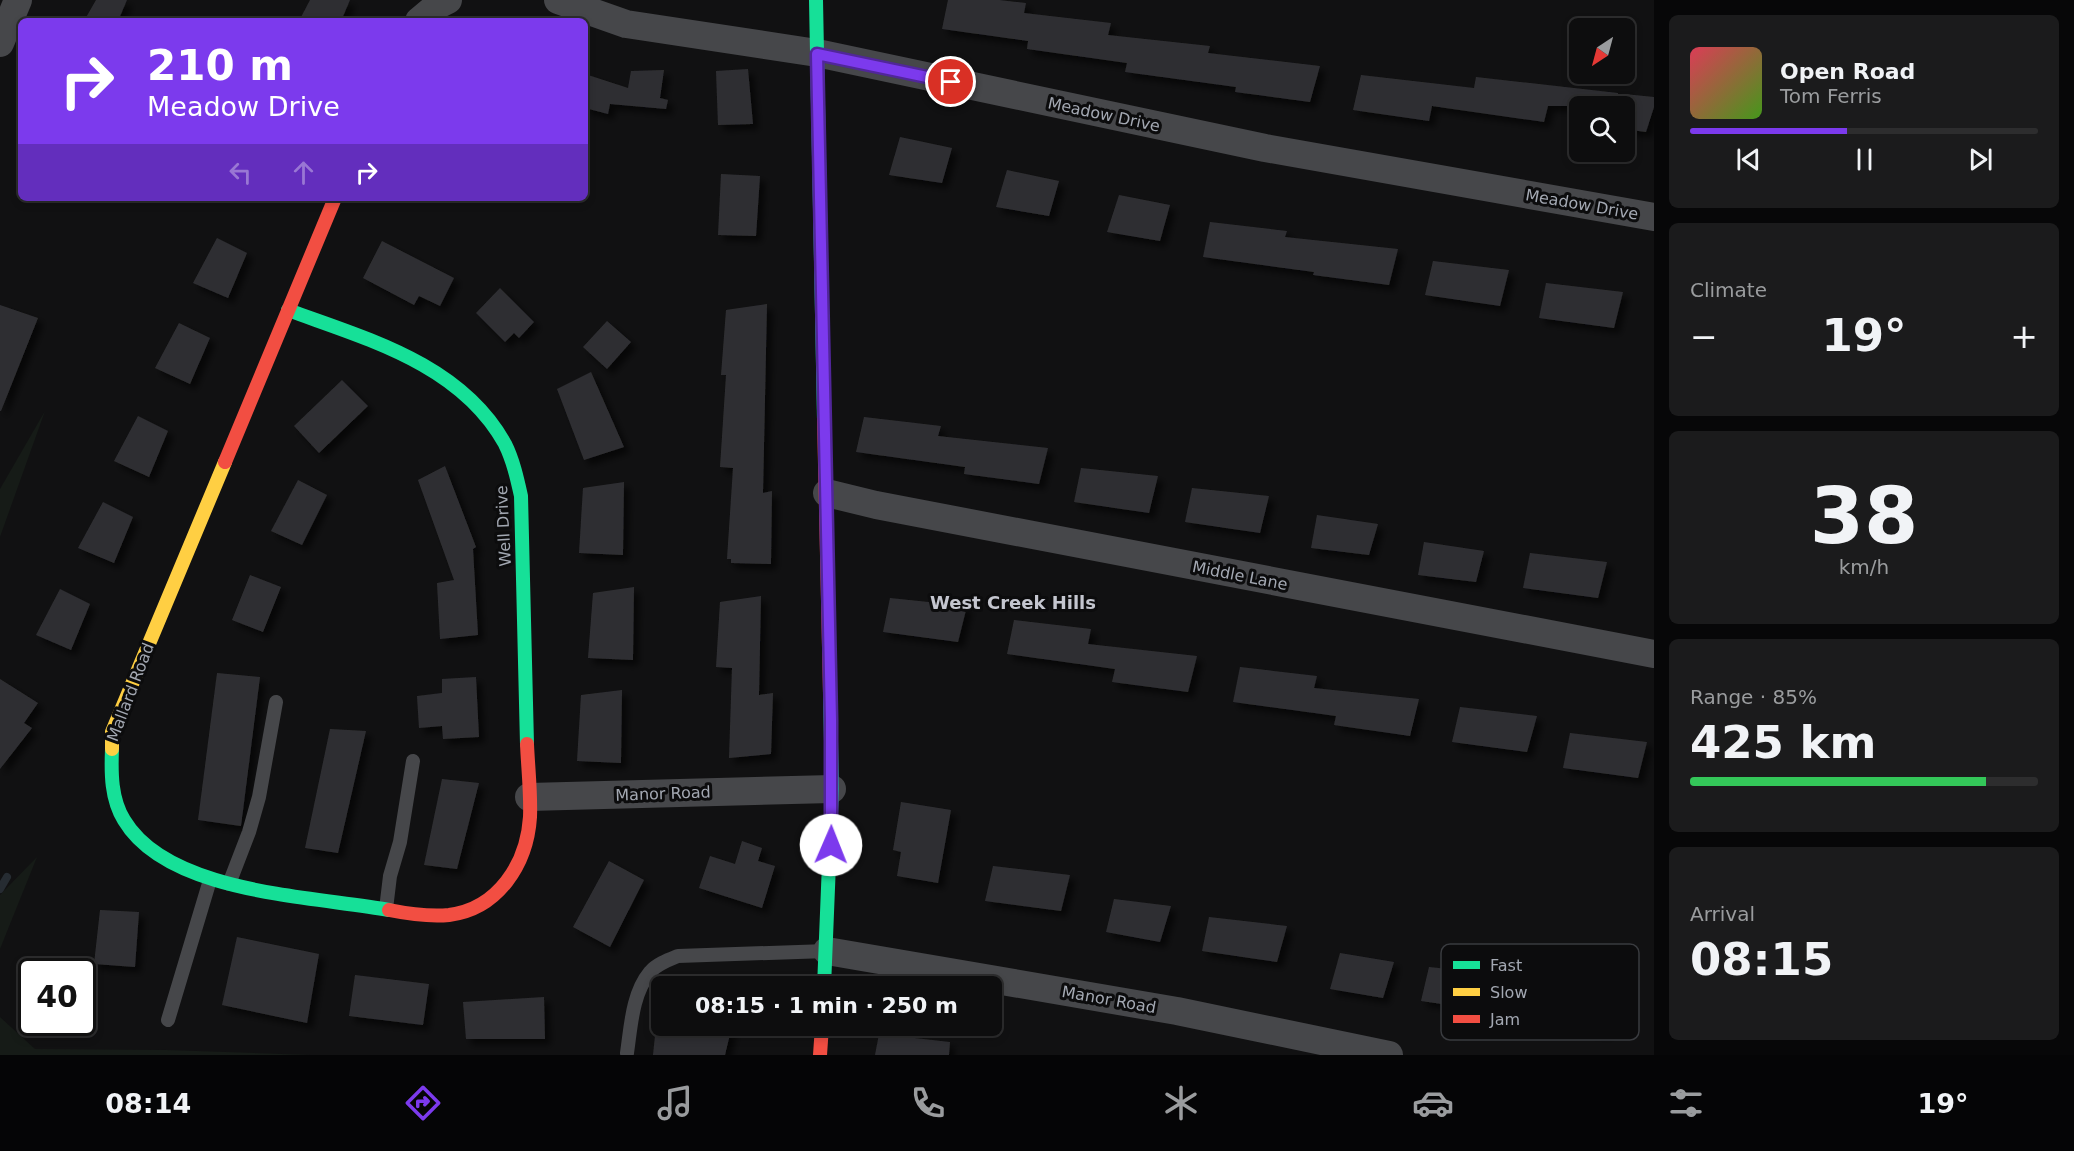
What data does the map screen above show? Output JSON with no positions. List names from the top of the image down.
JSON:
{
  "streets": {
    "street": [
      "Meadow Drive",
      "Well Drive",
      "Middle Lane",
      "Mallard Road",
      "Manor Road"
    ]
  },
  "crossings": [
    ["Well Drive", "Mallard Road"],
    ["Well Drive", "Manor Road"],
    ["Mallard Road", "Manor Road"]
  ],
  "districts": ["West Creek Hills"],
  "legend": ["Fast", "Slow", "Jam"],
  "north": "bottom left",
  "page": {
    "turn": ["210 m", "Meadow Drive"],
    "song": ["Open Road", "Tom Ferris"],
    "tile": [
      "Climate",
      ["38", "km/h"],
      ["Range · 85%", "425 km"],
      ["Arrival", "08:15"]
    ],
    "heat": ["−", "19°", "+"],
    "limit": "40",
    "trip": "08:15 · 1 min · 250 m",
    "tabs": ["08:14", "19°"]
  }
}
